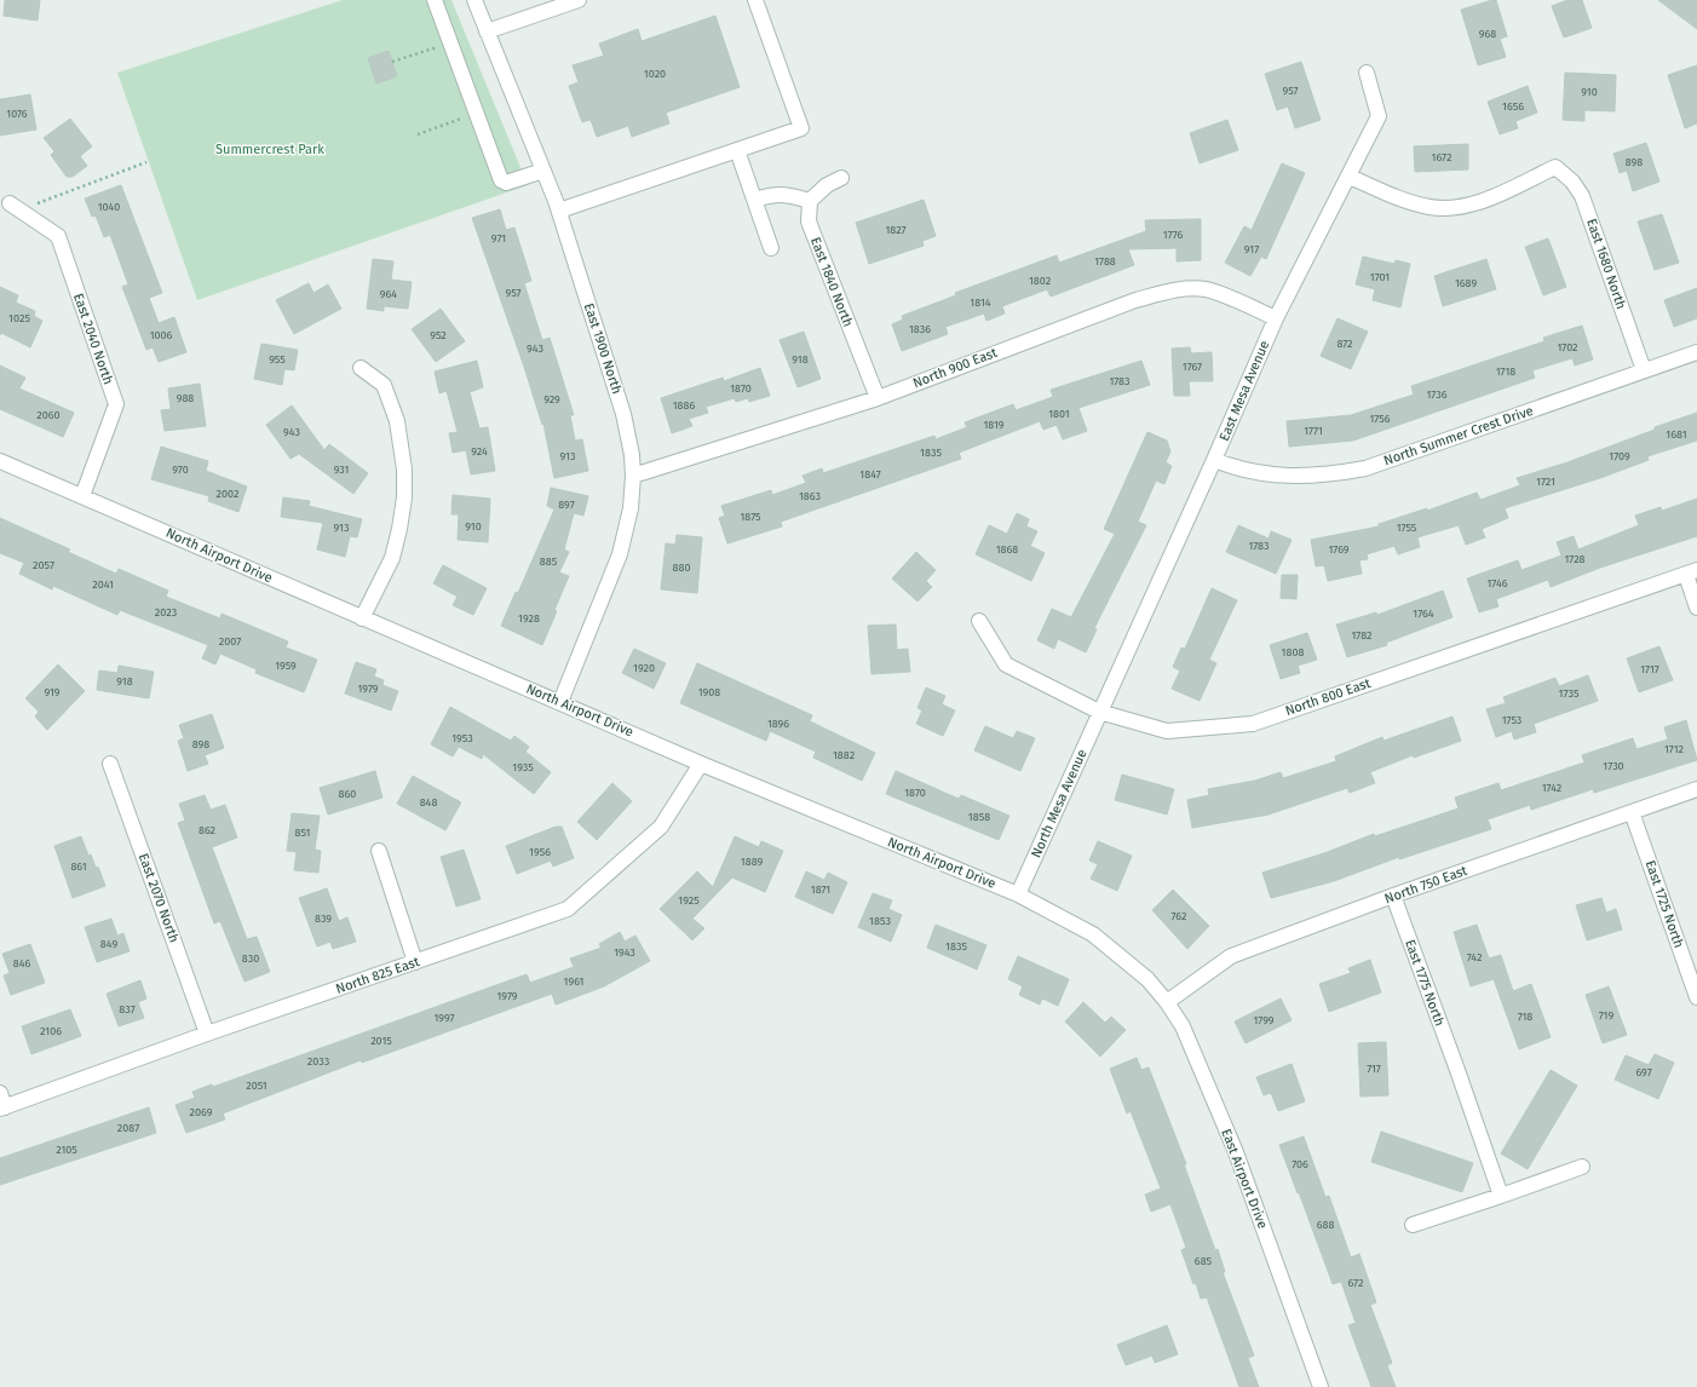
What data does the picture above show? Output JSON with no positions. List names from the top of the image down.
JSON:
{
  "streets": {
    "street": [
      "East 1680 North",
      "East 1840 North",
      "East 2040 North",
      "East 1900 North",
      "North 900 East",
      "East Mesa Avenue",
      "North Summer Crest Drive",
      "North Airport Drive",
      "North 800 East",
      "North Mesa Avenue",
      "North 750 East",
      "East 2070 North",
      "East 1725 North",
      "North 825 East",
      "East 1775 North",
      "East Airport Drive"
    ]
  },
  "crossings": [
    ["East 1680 North", "East Mesa Avenue"],
    ["East 1680 North", "North Summer Crest Drive"],
    ["East 1840 North", "North 900 East"],
    ["East 2040 North", "North Airport Drive"],
    ["East 1900 North", "North 900 East"],
    ["East 1900 North", "North Airport Drive"],
    ["North 900 East", "East Mesa Avenue"],
    ["East Mesa Avenue", "North Summer Crest Drive"],
    ["East Mesa Avenue", "North 800 East"],
    ["East Mesa Avenue", "North Mesa Avenue"],
    ["North Airport Drive", "North Mesa Avenue"],
    ["North Airport Drive", "North 825 East"],
    ["North Airport Drive", "East Airport Drive"],
    ["North 800 East", "North Mesa Avenue"],
    ["North 750 East", "East 1725 North"],
    ["North 750 East", "East 1775 North"],
    ["North 750 East", "East Airport Drive"],
    ["East 2070 North", "North 825 East"]
  ],
  "parks": ["Summercrest Park"],
  "house_numbers": [
    "968",
    "1020",
    "957",
    "910",
    "1656",
    "1076",
    "1672",
    "898",
    "1040",
    "1827",
    "1776",
    "971",
    "917",
    "1788",
    "1701",
    "1802",
    "1689",
    "957",
    "964",
    "1814",
    "1025",
    "1836",
    "1006",
    "952",
    "872",
    "1702",
    "943",
    "955",
    "918",
    "1767",
    "1718",
    "1783",
    "1870",
    "1736",
    "988",
    "929",
    "1886",
    "1801",
    "2060",
    "1756",
    "1819",
    "1771",
    "943",
    "1681",
    "924",
    "1835",
    "913",
    "1709",
    "970",
    "931",
    "1847",
    "1721",
    "2002",
    "1863",
    "897",
    "1875",
    "910",
    "913",
    "1755",
    "1783",
    "1868",
    "1769",
    "1728",
    "885",
    "2057",
    "880",
    "1746",
    "2041",
    "2023",
    "1764",
    "1928",
    "1782",
    "2007",
    "1808",
    "1959",
    "1920",
    "1717",
    "918",
    "1979",
    "919",
    "1908",
    "1735",
    "1753",
    "1896",
    "1953",
    "898",
    "1712",
    "1882",
    "1730",
    "1935",
    "1742",
    "1870",
    "860",
    "848",
    "1858",
    "862",
    "851",
    "1956",
    "1889",
    "861",
    "1871",
    "1925",
    "762",
    "839",
    "1853",
    "849",
    "1835",
    "1943",
    "742",
    "830",
    "846",
    "1961",
    "1979",
    "837",
    "719",
    "718",
    "1997",
    "1799",
    "2106",
    "2015",
    "2033",
    "717",
    "697",
    "2051",
    "2069",
    "2087",
    "2105",
    "706",
    "688",
    "685",
    "672"
  ]
}
